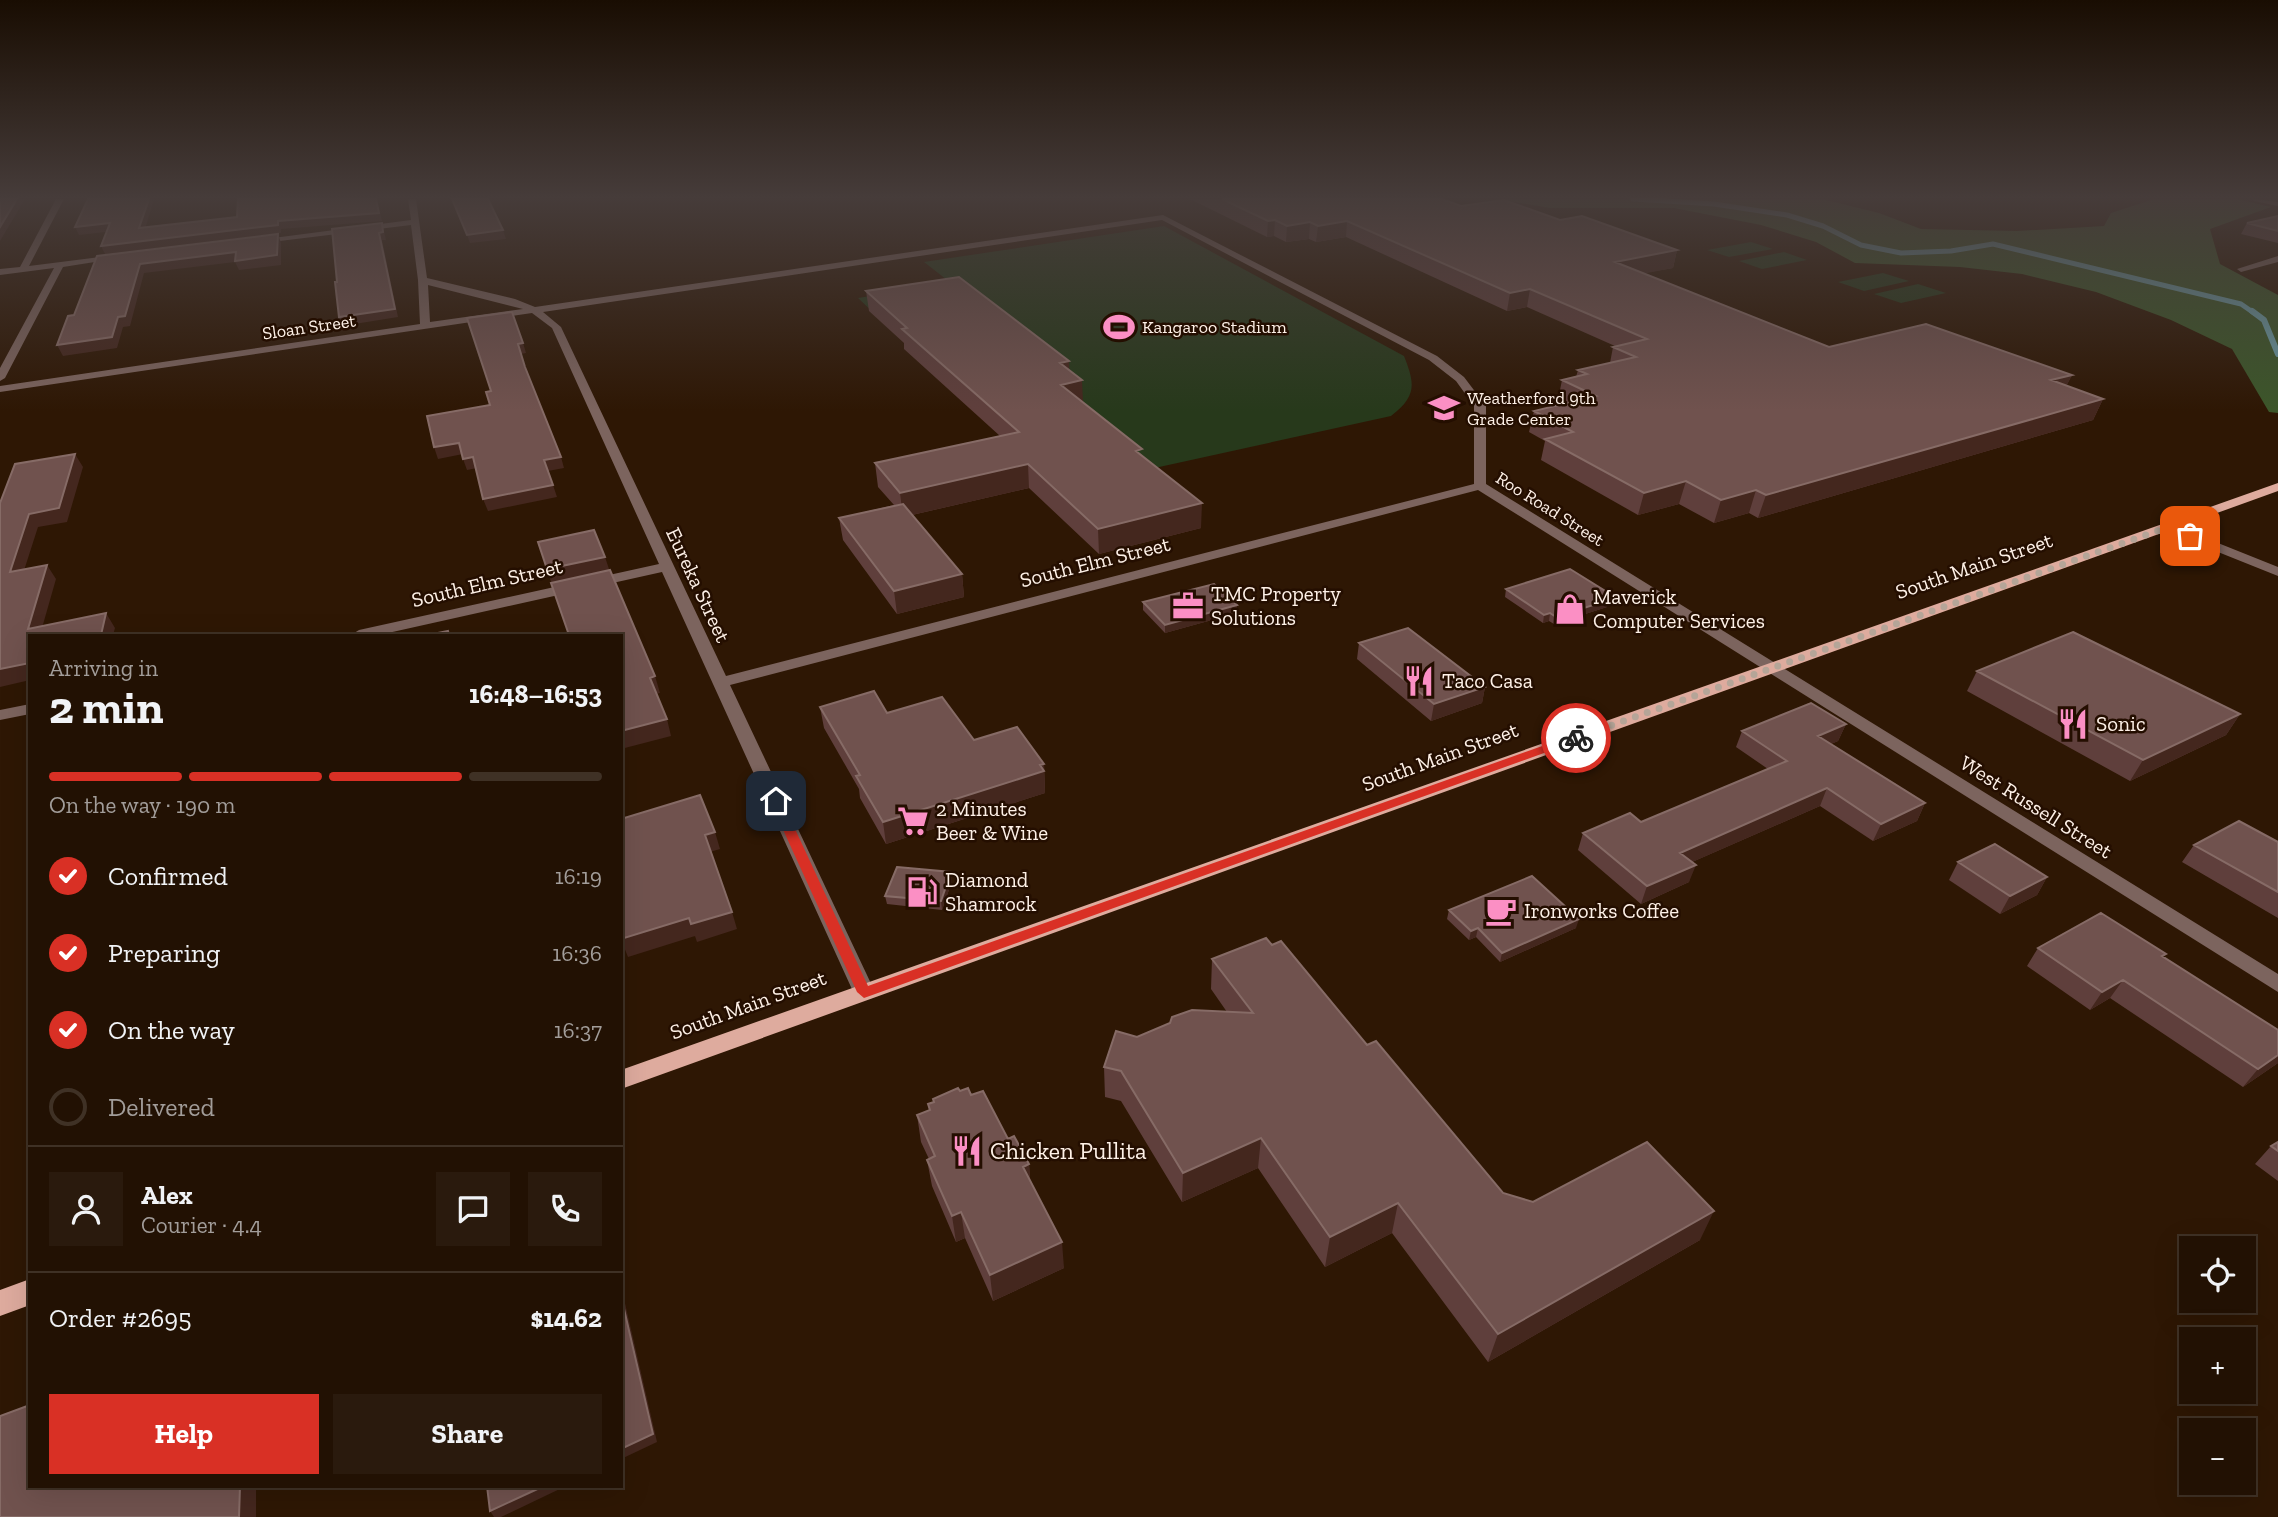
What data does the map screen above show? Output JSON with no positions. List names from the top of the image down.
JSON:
{
  "streets": {
    "main road": ["South Main Street"],
    "street": [
      "Sloan Street",
      "Roo Road Street",
      "South Elm Street",
      "Eureka Street",
      "West Russell Street"
    ]
  },
  "crossings": [
    ["Sloan Street", "Eureka Street"],
    ["Roo Road Street", "South Elm Street"],
    ["Roo Road Street", "South Main Street"],
    ["Roo Road Street", "West Russell Street"],
    ["South Elm Street", "Eureka Street"],
    ["South Main Street", "Eureka Street"],
    ["South Main Street", "West Russell Street"]
  ],
  "places": {
    "sports": ["Kangaroo Stadium"],
    "school or university": ["Weatherford 9th Grade Center"],
    "office": ["TMC Property Solutions"],
    "shop": ["Maverick Computer Services"],
    "restaurant": ["Taco Casa", "Sonic", "Chicken Pullita"],
    "supermarket": ["2 Minutes Beer & Wine"],
    "fuel station": ["Diamond Shamrock"],
    "cafe": ["Ironworks Coffee"]
  },
  "page": {
    "heading": ["2 min", "Arriving in", "16:48–16:53"],
    "panel": [
      "Alex",
      "Courier · 4.4",
      "Order #2695",
      "$14.62"
    ],
    "bar": "On the way · 190 m",
    "list": [
      ["Confirmed", "16:19"],
      ["Preparing", "16:36"],
      ["On the way", "16:37"],
      "Delivered"
    ],
    "map_buttons": ["+", "−"],
    "buttons": ["Help", "Share"]
  }
}
